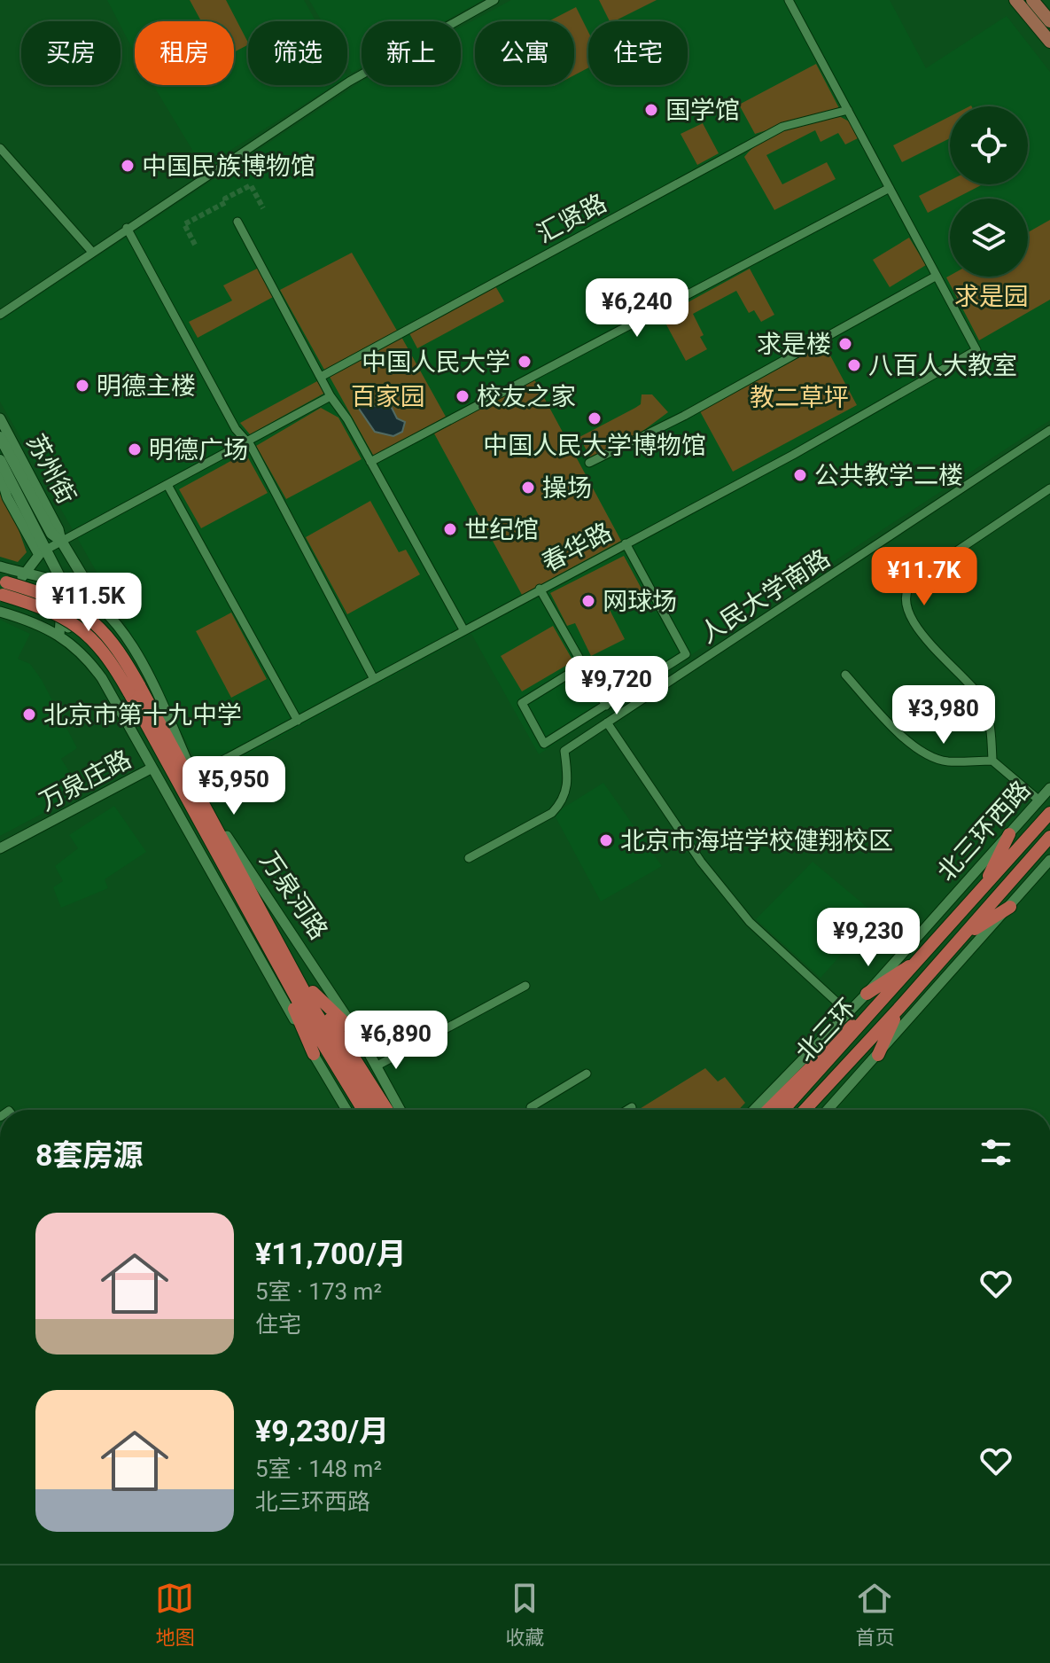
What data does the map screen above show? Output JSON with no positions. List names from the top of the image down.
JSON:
{
  "streets": {
    "highway": ["万泉河路", "北三环"],
    "main road": ["苏州街"],
    "street": [
      "汇贤路",
      "春华路",
      "人民大学南路",
      "万泉庄路",
      "北三环西路"
    ]
  },
  "crossings": [
    ["苏州街", "万泉河路"],
    ["春华路", "万泉河路"]
  ],
  "parks": ["求是园", "百家园", "教二草坪"],
  "places": [
    "国学馆",
    "中国民族博物馆",
    "求是楼",
    "中国人民大学",
    "八百人大教室",
    "明德主楼",
    "校友之家",
    "中国人民大学博物馆",
    "明德广场",
    "公共教学二楼",
    "操场",
    "世纪馆",
    "网球场",
    "北京市第十九中学",
    "北京市海培学校健翔校区"
  ],
  "page": {
    "chip": [
      "买房",
      "租房",
      "筛选",
      "新上",
      "公寓",
      "住宅"
    ],
    "price": [
      "¥6,240",
      "¥11.7K",
      "¥11.5K",
      "¥9,720",
      "¥3,980",
      "¥5,950",
      "¥9,230",
      "¥6,890"
    ],
    "heading": "8套房源",
    "list": [
      {
        "name": "¥11,700/月",
        "note": "5室 · 173 m² · 住宅"
      },
      {
        "name": "¥9,230/月",
        "note": "5室 · 148 m² · 北三环西路"
      }
    ],
    "tabs": ["地图", "收藏", "首页"]
  }
}
